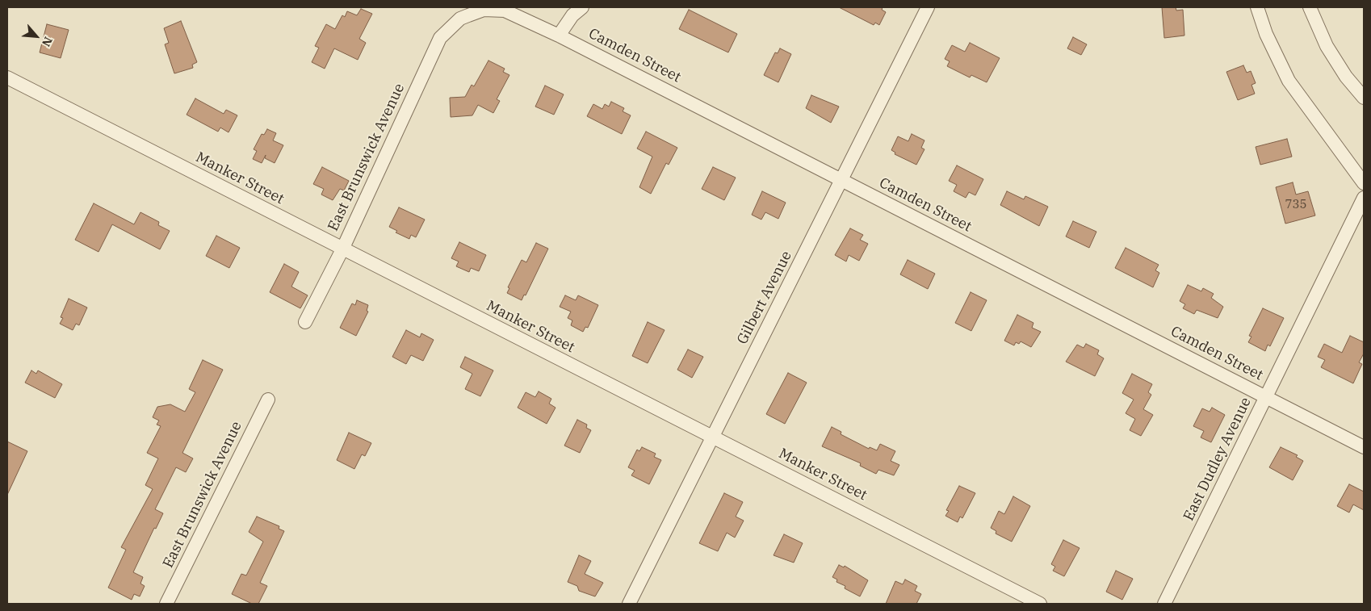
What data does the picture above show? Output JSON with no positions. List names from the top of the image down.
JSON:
{
  "streets": {
    "street": [
      "Camden Street",
      "East Brunswick Avenue",
      "Manker Street",
      "Gilbert Avenue",
      "East Dudley Avenue"
    ]
  },
  "crossings": [
    ["Camden Street", "East Brunswick Avenue"],
    ["Camden Street", "Gilbert Avenue"],
    ["Camden Street", "East Dudley Avenue"],
    ["East Brunswick Avenue", "Manker Street"],
    ["Manker Street", "Gilbert Avenue"]
  ],
  "house_numbers": ["735"],
  "north": "bottom right"
}
